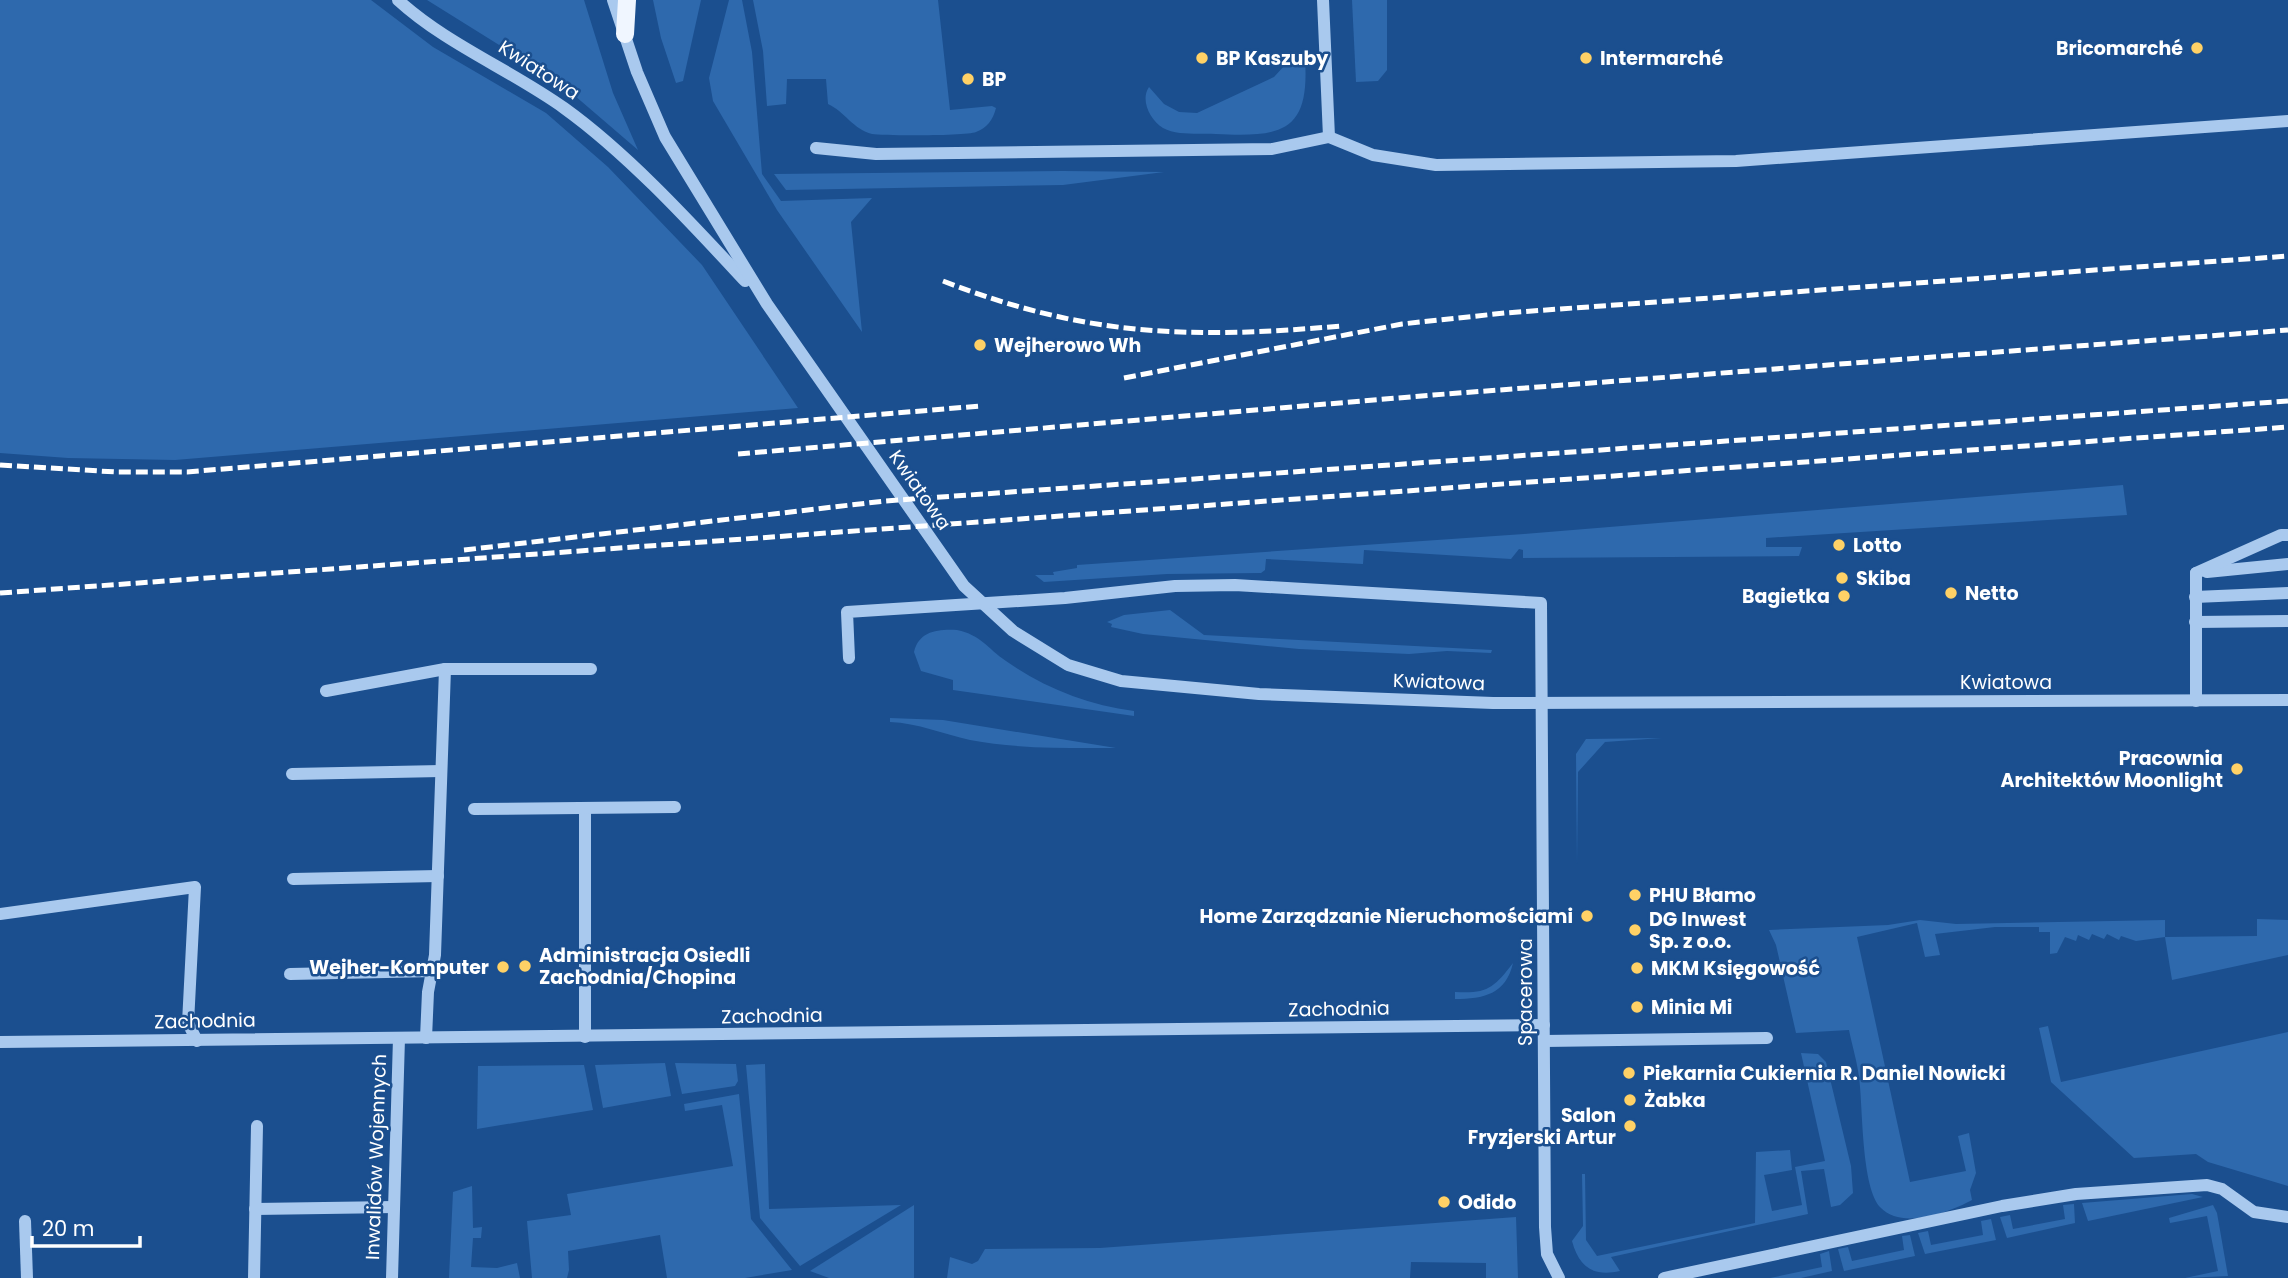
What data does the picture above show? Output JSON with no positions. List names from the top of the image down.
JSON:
{
  "streets": {
    "street": [
      "Kwiatowa",
      "Spacerowa",
      "Zachodnia",
      "Inwalidów Wojennych"
    ]
  },
  "crossings": [
    ["Kwiatowa", "Spacerowa"],
    ["Spacerowa", "Zachodnia"],
    ["Zachodnia", "Inwalidów Wojennych"]
  ],
  "places": [
    "Bricomarché",
    "BP Kaszuby",
    "Intermarché",
    "BP",
    "Wejherowo Wh",
    "Lotto",
    "Skiba",
    "Netto",
    "Bagietka",
    "Pracownia Architektów Moonlight",
    "PHU Błamo",
    "Home Zarządzanie Nieruchomościami",
    "DG Inwest Sp. z o.o.",
    "Administracja Osiedli Zachodnia/Chopina",
    "Wejher-Komputer",
    "MKM Księgowość",
    "Minia Mi",
    "Piekarnia Cukiernia R. Daniel Nowicki",
    "Żabka",
    "Salon Fryzjerski Artur",
    "Odido"
  ],
  "scale_bar": "20 m"
}
